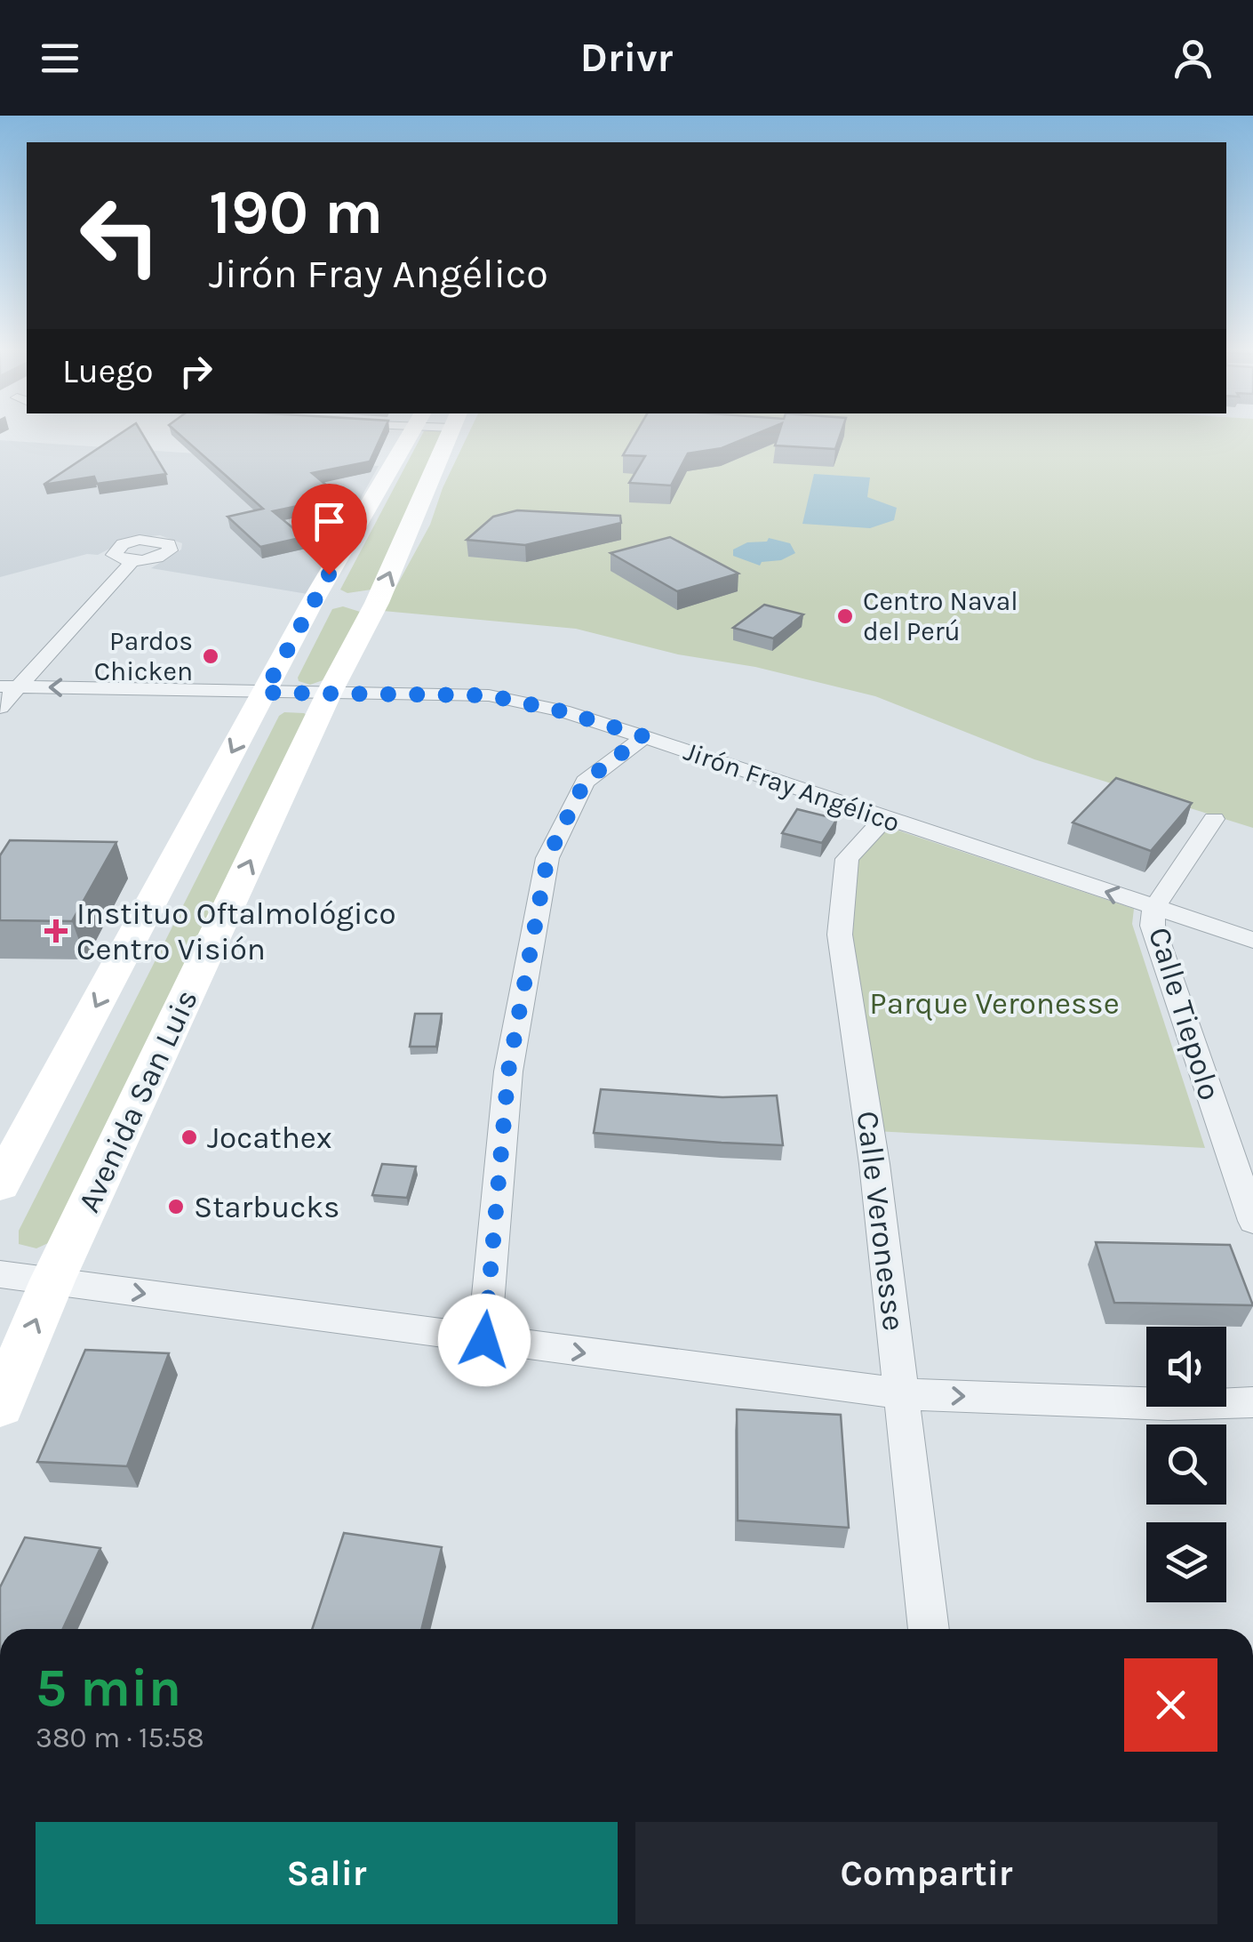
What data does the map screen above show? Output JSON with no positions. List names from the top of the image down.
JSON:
{
  "streets": {
    "main road": ["Avenida San Luis"],
    "street": ["Jirón Fray Angélico", "Calle Tiepolo", "Calle Veronesse"]
  },
  "crossings": [
    ["Jirón Fray Angélico", "Calle Tiepolo"],
    ["Jirón Fray Angélico", "Avenida San Luis"],
    ["Jirón Fray Angélico", "Calle Veronesse"]
  ],
  "one_way": ["Jirón Fray Angélico"],
  "parks": ["Parque Veronesse"],
  "places": {
    "other": [
      "Centro Naval del Perú",
      "Pardos Chicken",
      "Jocathex",
      "Starbucks"
    ],
    "health": ["Instituo Oftalmológico Centro Visión"]
  },
  "page": {
    "header": "Drivr",
    "turn": ["190 m", "Jirón Fray Angélico"],
    "then": "Luego",
    "heading": ["5 min", "380 m · 15:58"],
    "buttons": ["Salir", "Compartir"]
  }
}
